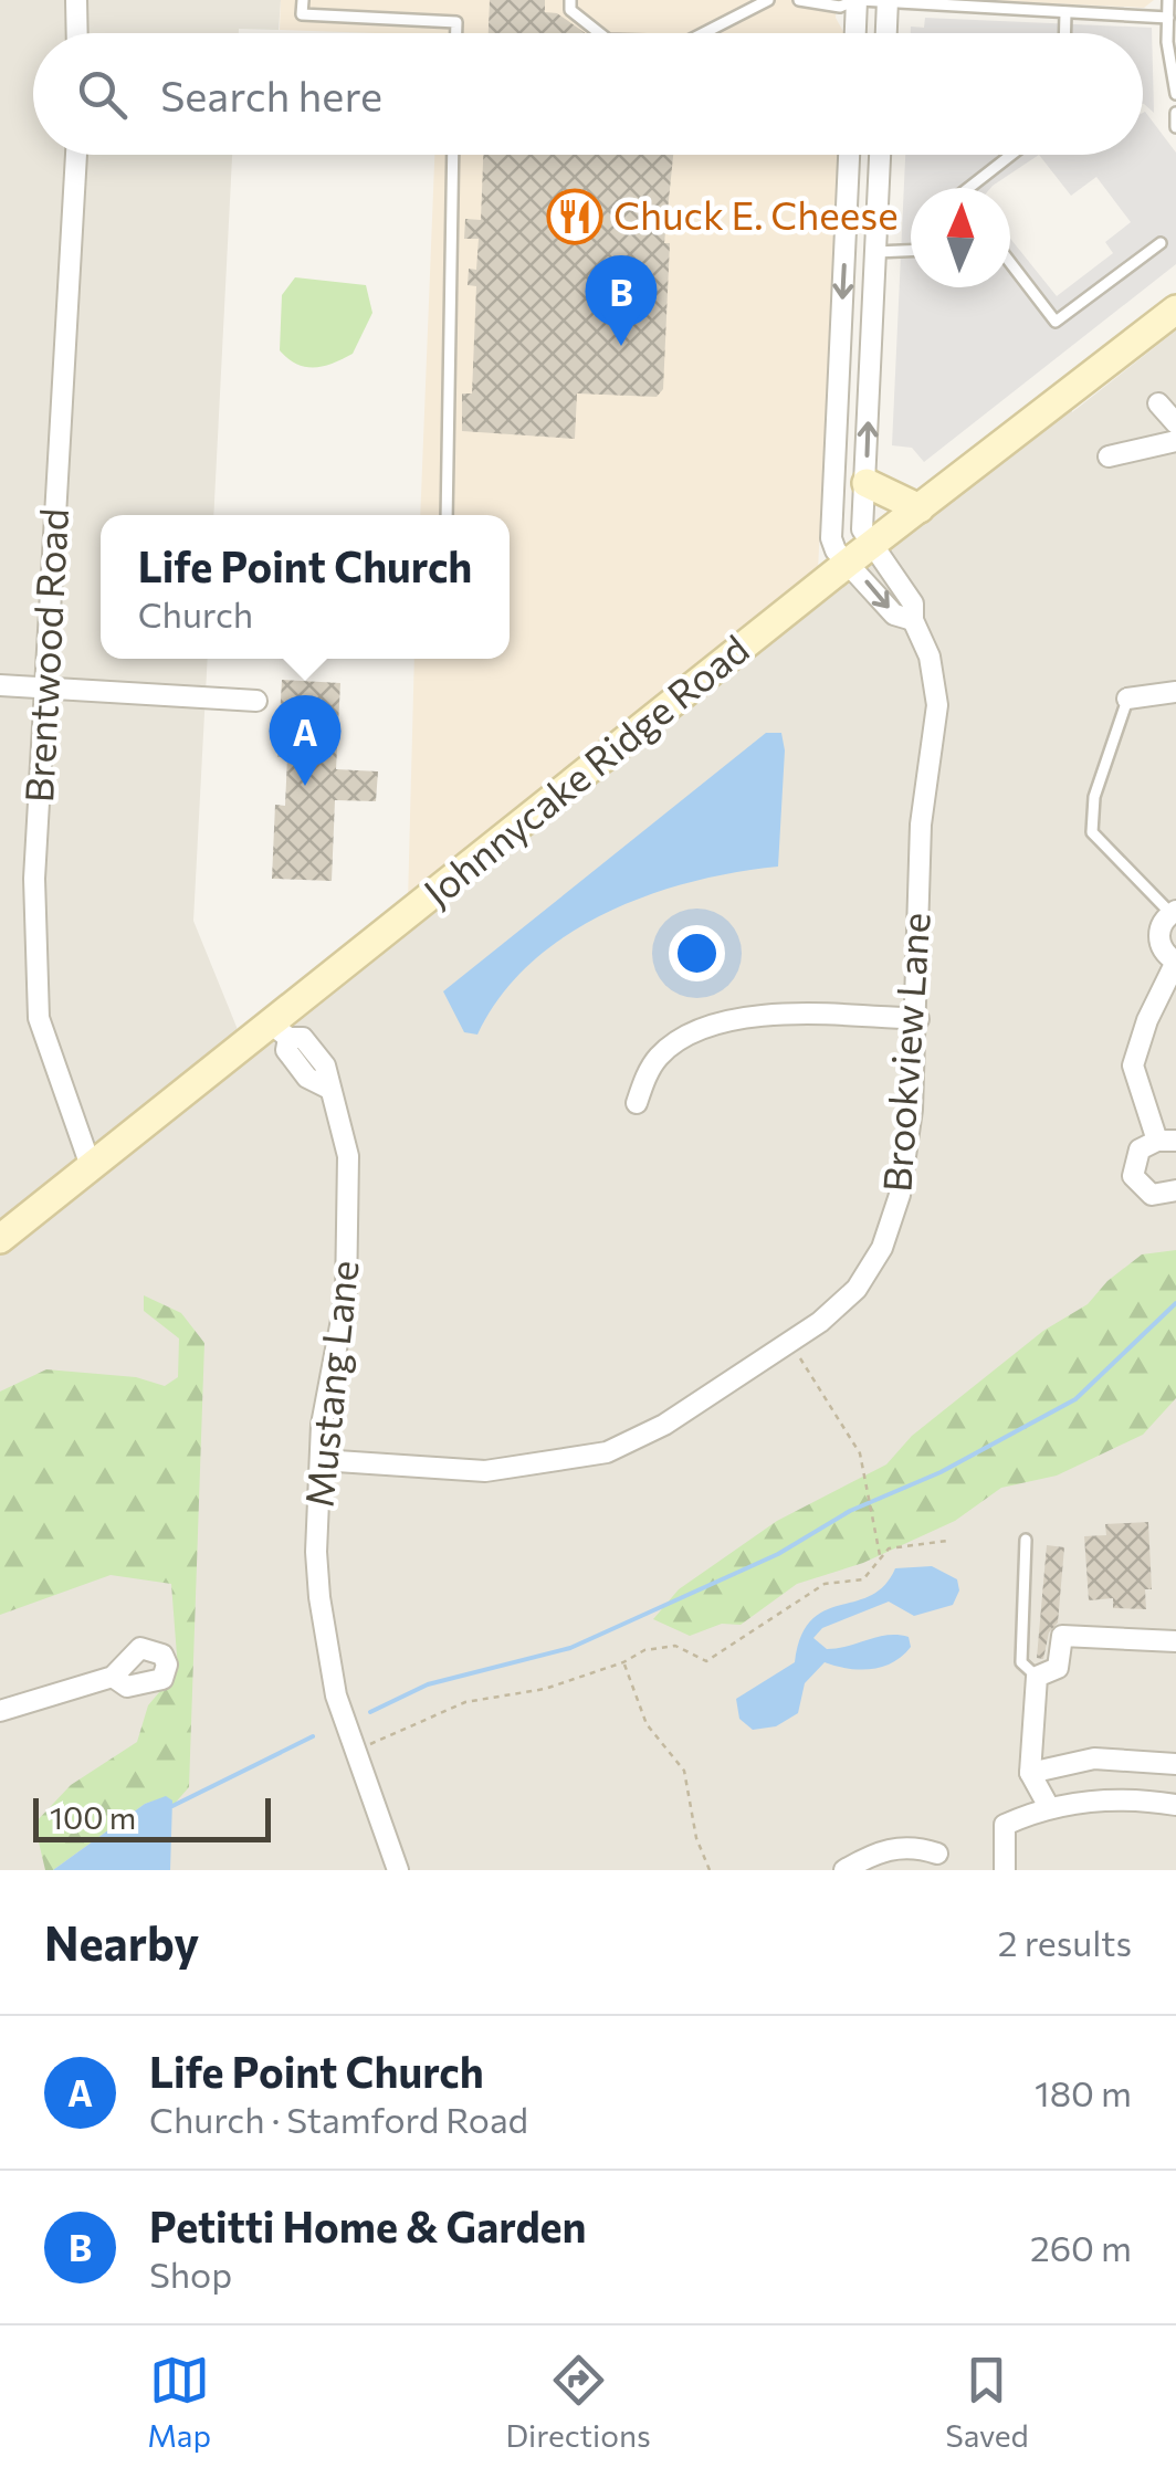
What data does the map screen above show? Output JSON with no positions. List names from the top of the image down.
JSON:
{
  "streets": {
    "main road": ["Johnnycake Ridge Road"],
    "street": ["Brentwood Road", "Brookview Lane", "Mustang Lane"]
  },
  "crossings": [
    ["Brentwood Road", "Johnnycake Ridge Road"],
    ["Johnnycake Ridge Road", "Brookview Lane"],
    ["Johnnycake Ridge Road", "Mustang Lane"],
    ["Brookview Lane", "Mustang Lane"]
  ],
  "places": {
    "restaurant": ["Chuck E. Cheese"]
  },
  "scale_bar": "100 m",
  "north": "top",
  "page": {
    "search": "Search here",
    "pins": ["B", "A"],
    "popup": ["Life Point Church", "Church"],
    "scale": "100 m",
    "heading": ["Nearby", "2 results"],
    "list": [
      {
        "mark": "A",
        "name": "Life Point Church",
        "note": "Church · Stamford Road",
        "value": "180 m"
      },
      {
        "mark": "B",
        "name": "Petitti Home & Garden",
        "note": "Shop",
        "value": "260 m"
      }
    ],
    "nav": ["Map", "Directions", "Saved"]
  }
}
